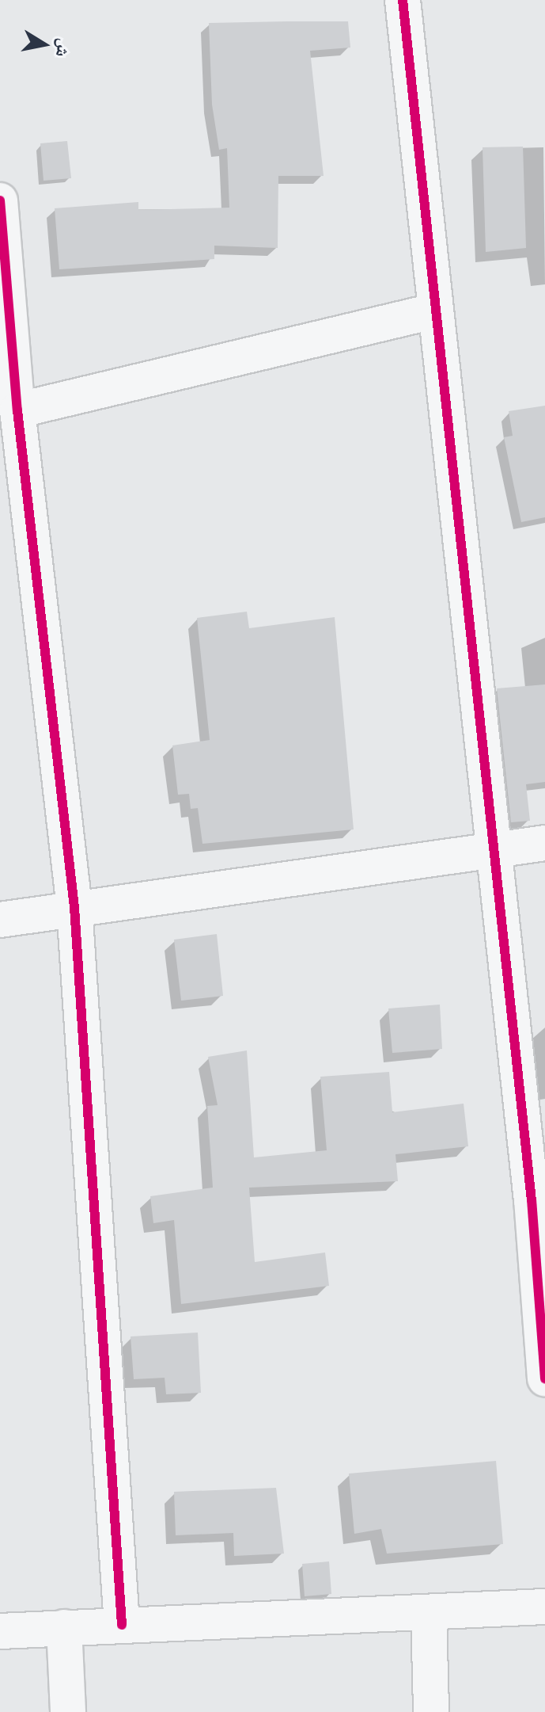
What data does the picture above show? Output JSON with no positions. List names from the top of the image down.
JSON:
{
  "north": "right"
}
